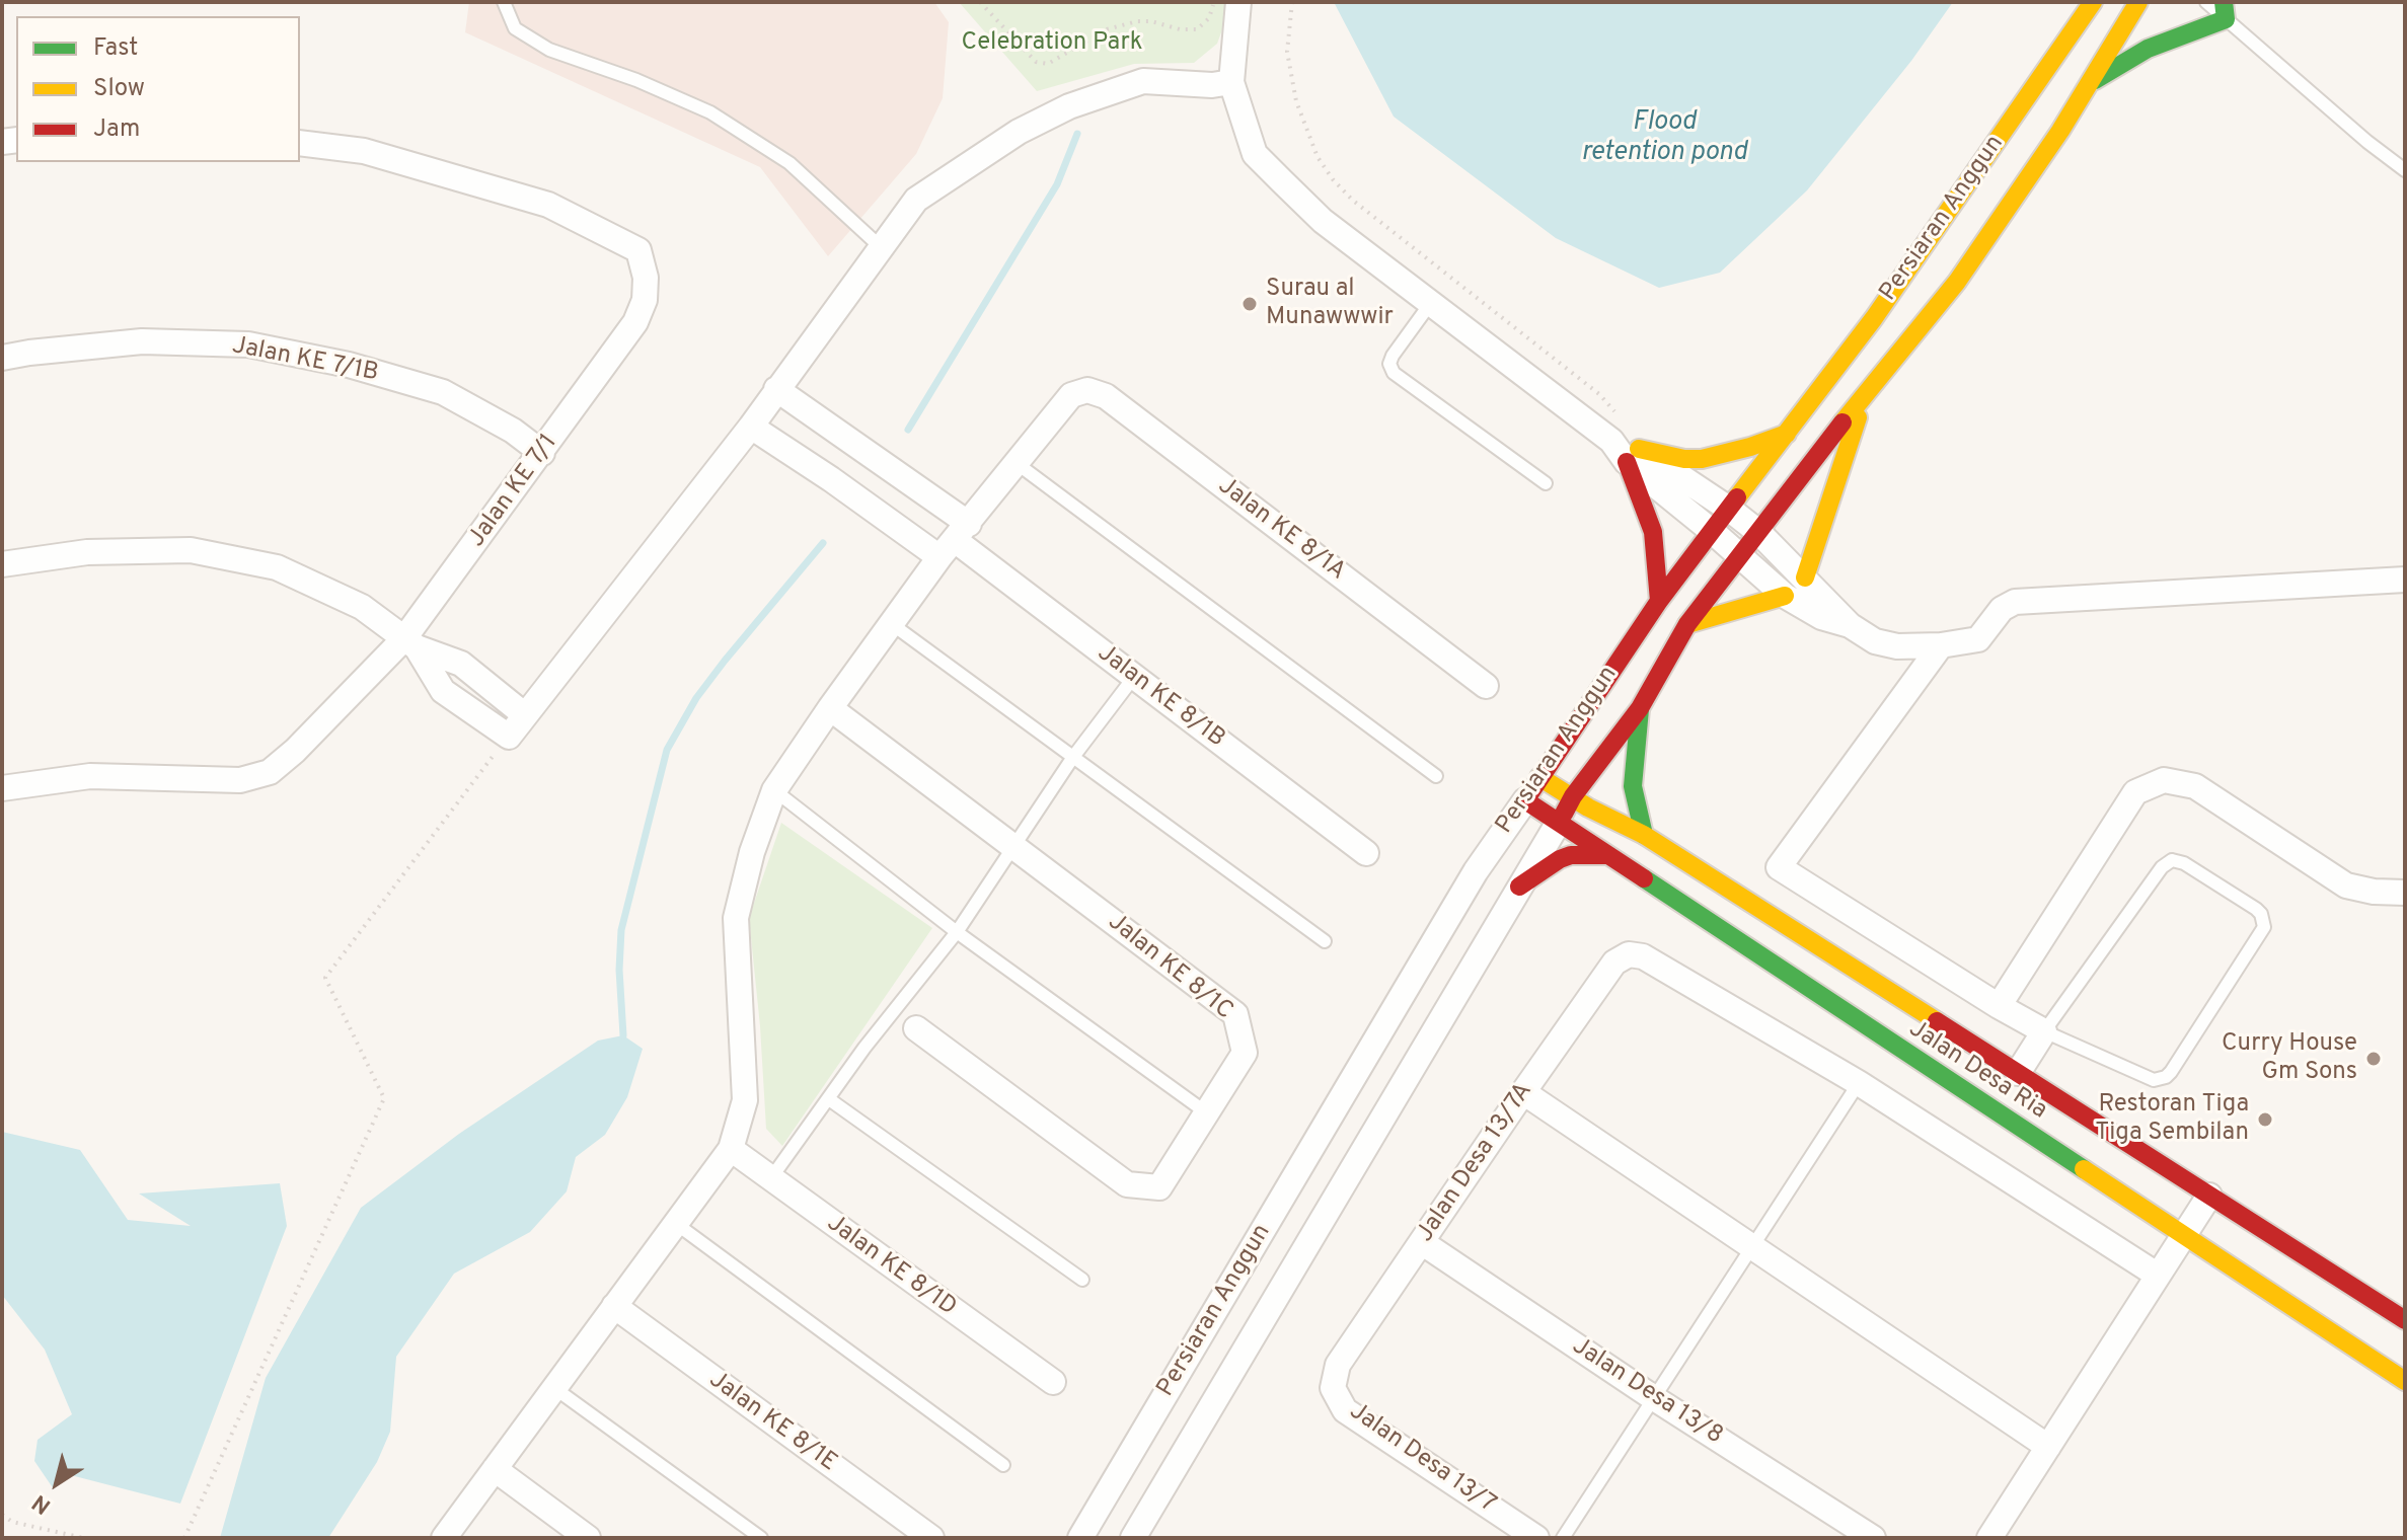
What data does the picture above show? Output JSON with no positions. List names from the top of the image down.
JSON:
{
  "streets": {
    "main road": ["Persiaran Anggun", "Jalan Desa Ria"],
    "street": [
      "Jalan KE 7/1B",
      "Jalan KE 7/1",
      "Jalan KE 8/1A",
      "Jalan KE 8/1B",
      "Jalan KE 8/1C",
      "Jalan Desa 13/7A",
      "Jalan KE 8/1D",
      "Jalan Desa 13/8",
      "Jalan KE 8/1E",
      "Jalan Desa 13/7"
    ]
  },
  "crossings": [
    ["Persiaran Anggun", "Jalan Desa Ria"],
    ["Jalan KE 7/1B", "Jalan KE 7/1"],
    ["Jalan Desa 13/7A", "Jalan Desa 13/8"],
    ["Jalan Desa 13/7A", "Jalan Desa 13/7"]
  ],
  "water": ["Flood retention pond"],
  "parks": ["Celebration Park"],
  "places": ["Surau al Munawwwir", "Curry House Gm Sons", "Restoran Tiga Tiga Sembilan"],
  "legend": ["Fast", "Slow", "Jam"],
  "north": "bottom left"
}
